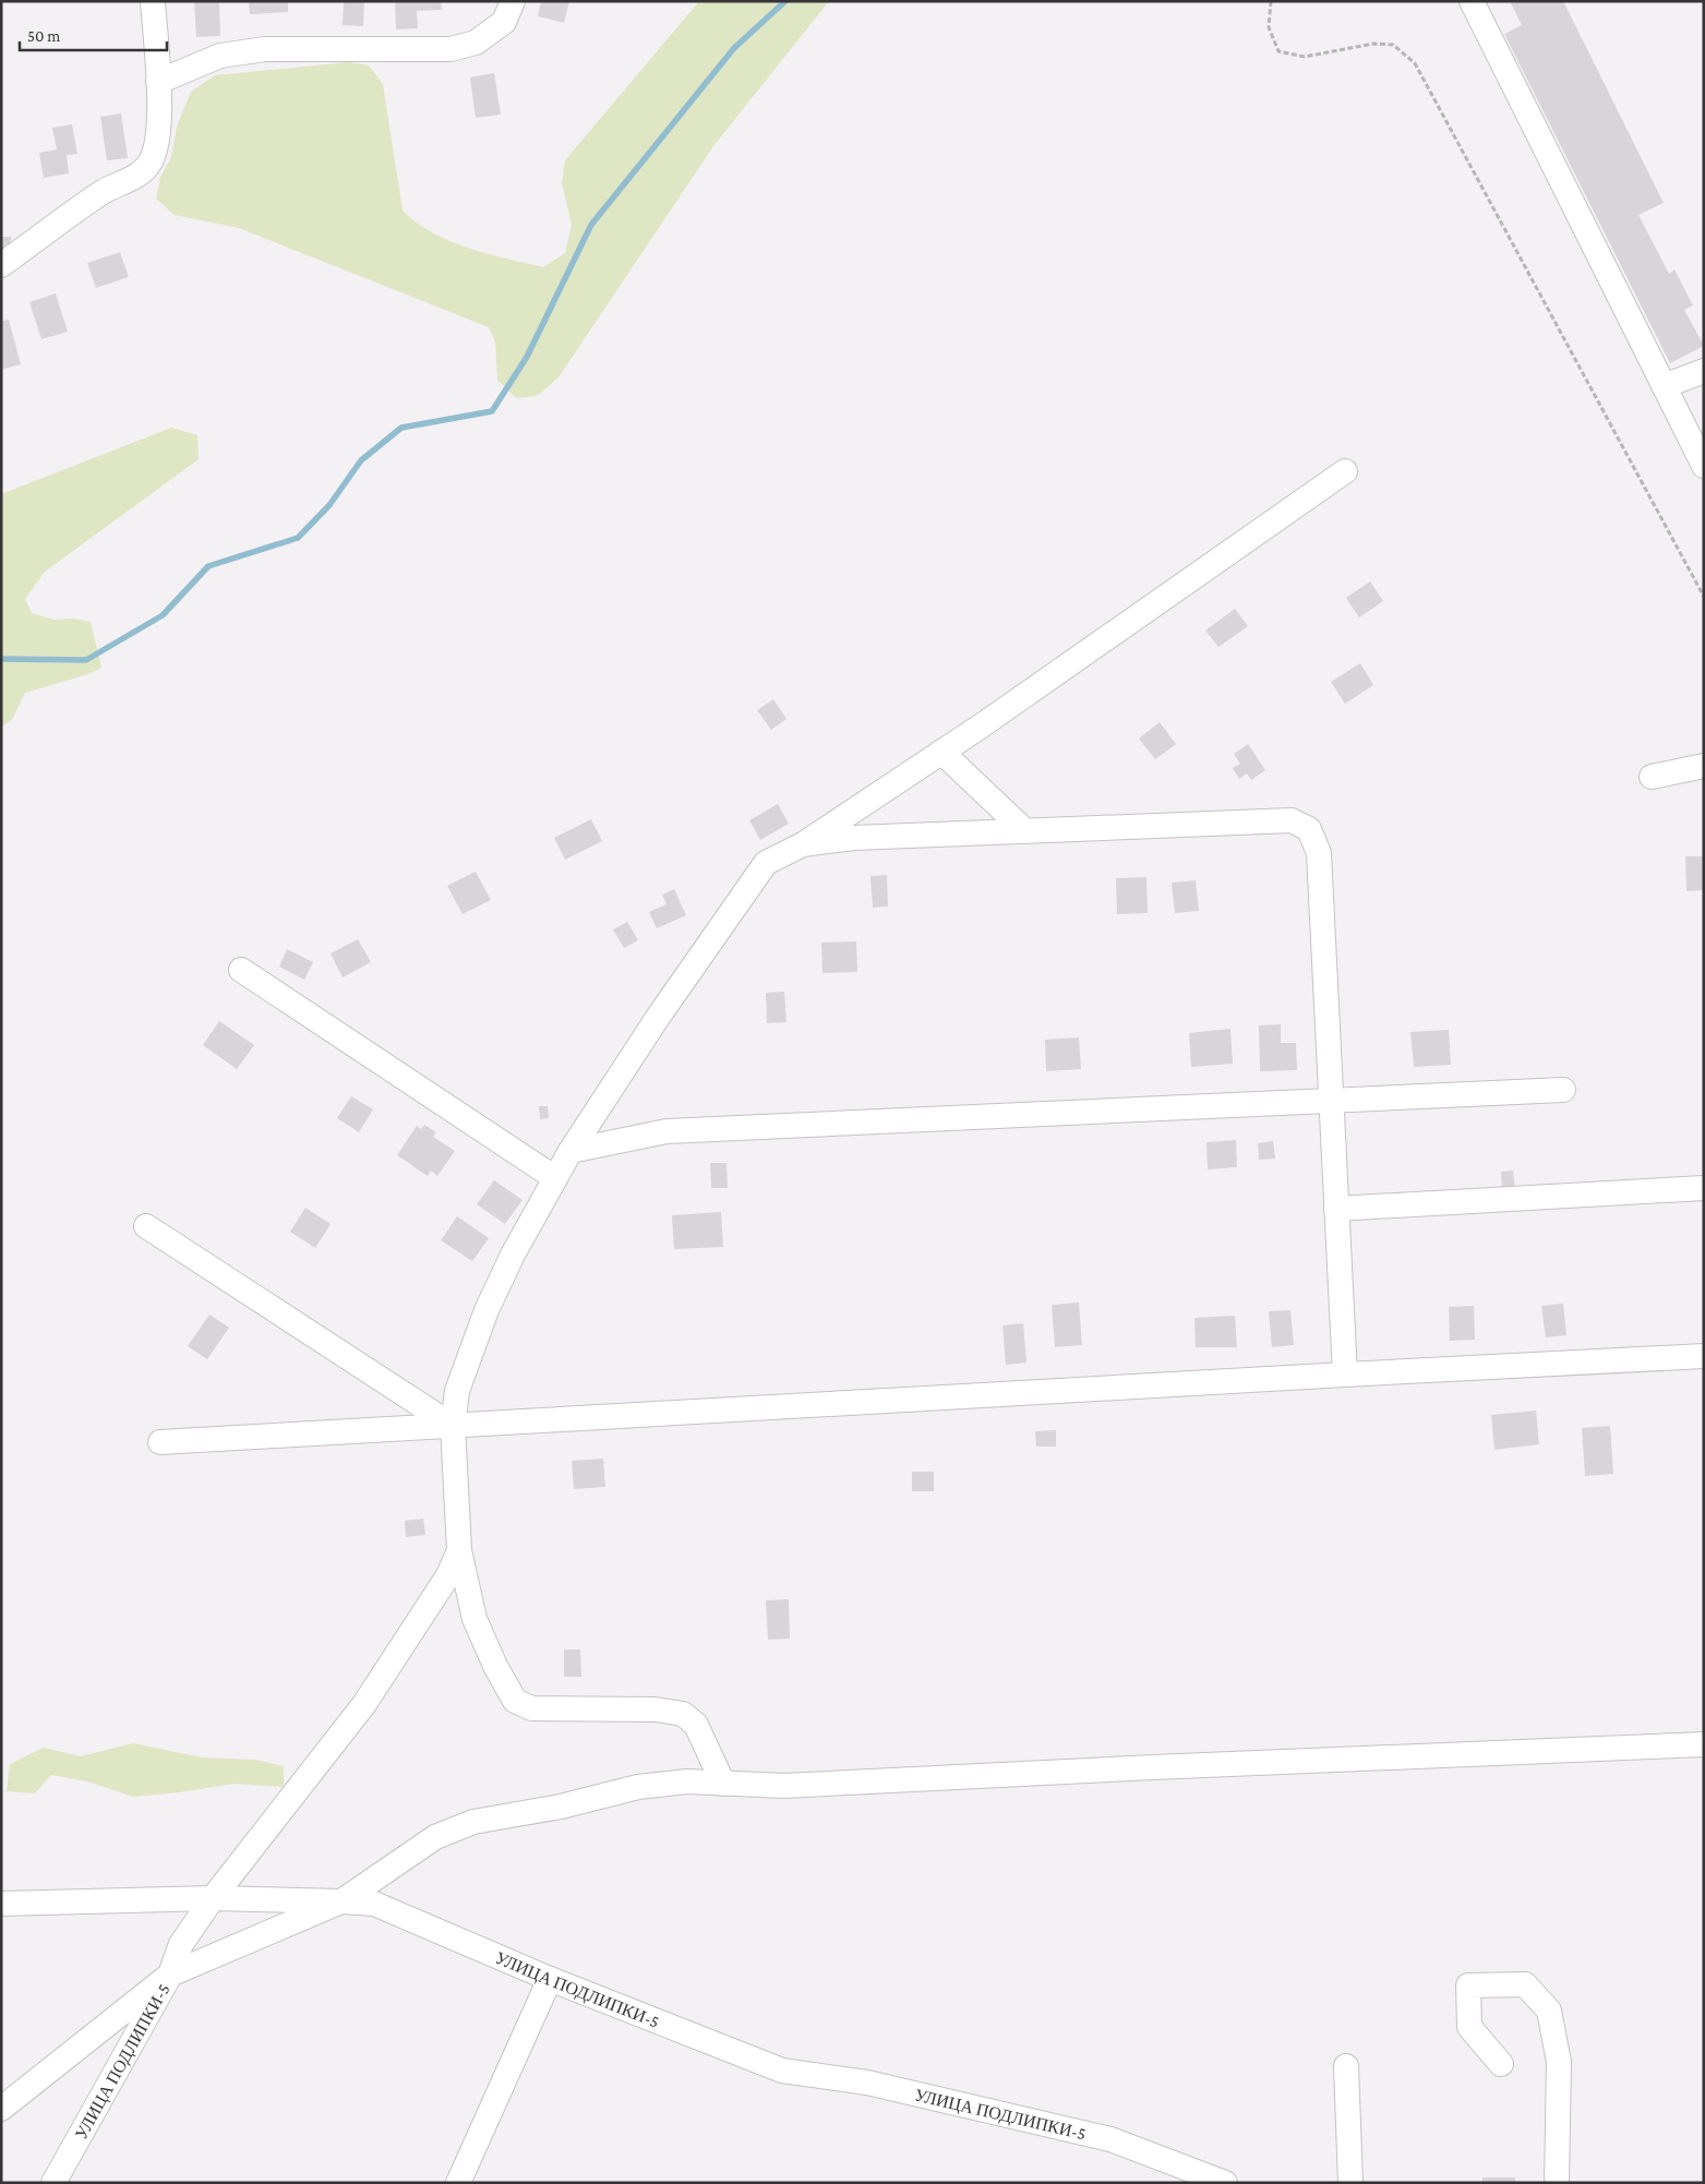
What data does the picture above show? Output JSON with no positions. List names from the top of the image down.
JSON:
{
  "streets": {
    "street": ["УЛИЦА ПОДЛИПКИ-5"]
  },
  "scale_bar": "50 m"
}
